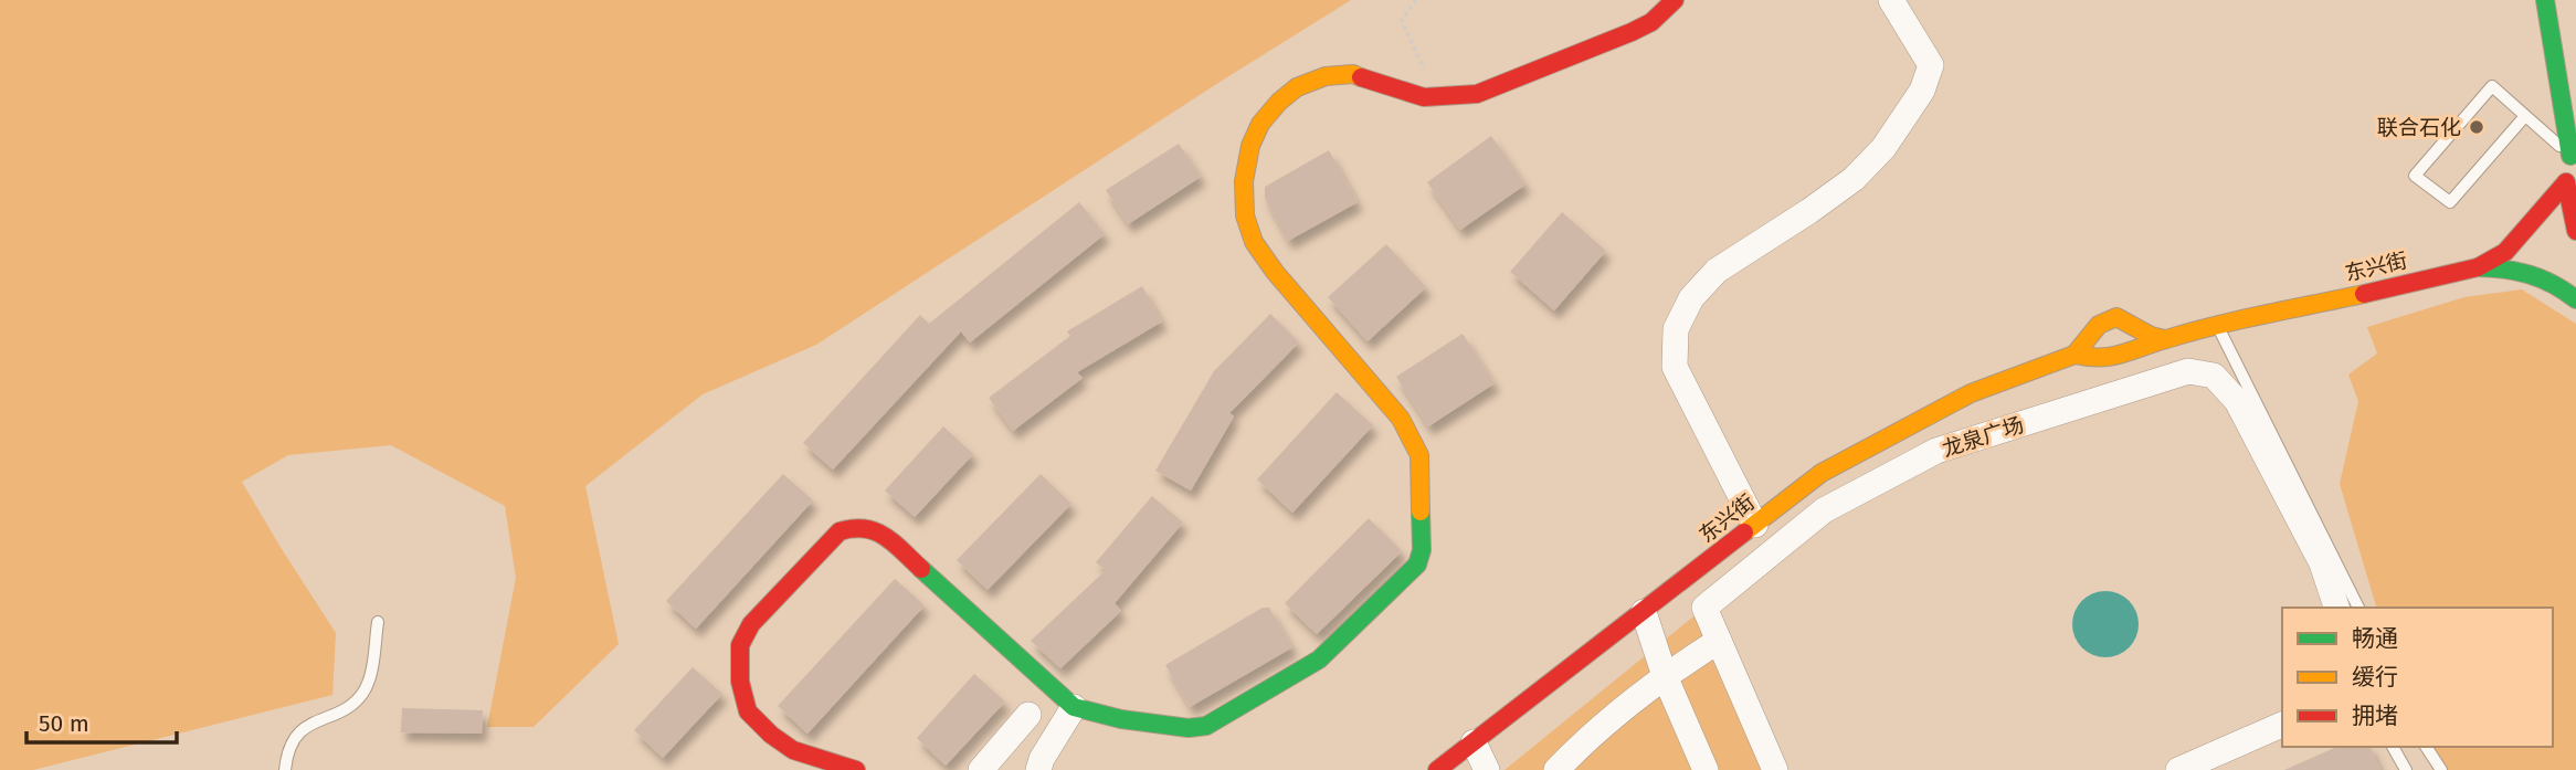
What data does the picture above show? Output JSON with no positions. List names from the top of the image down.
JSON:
{
  "streets": {
    "street": ["东兴街", "龙泉广场"]
  },
  "places": ["联合石化"],
  "legend": ["畅通", "缓行", "拥堵"],
  "scale_bar": "50 m"
}
